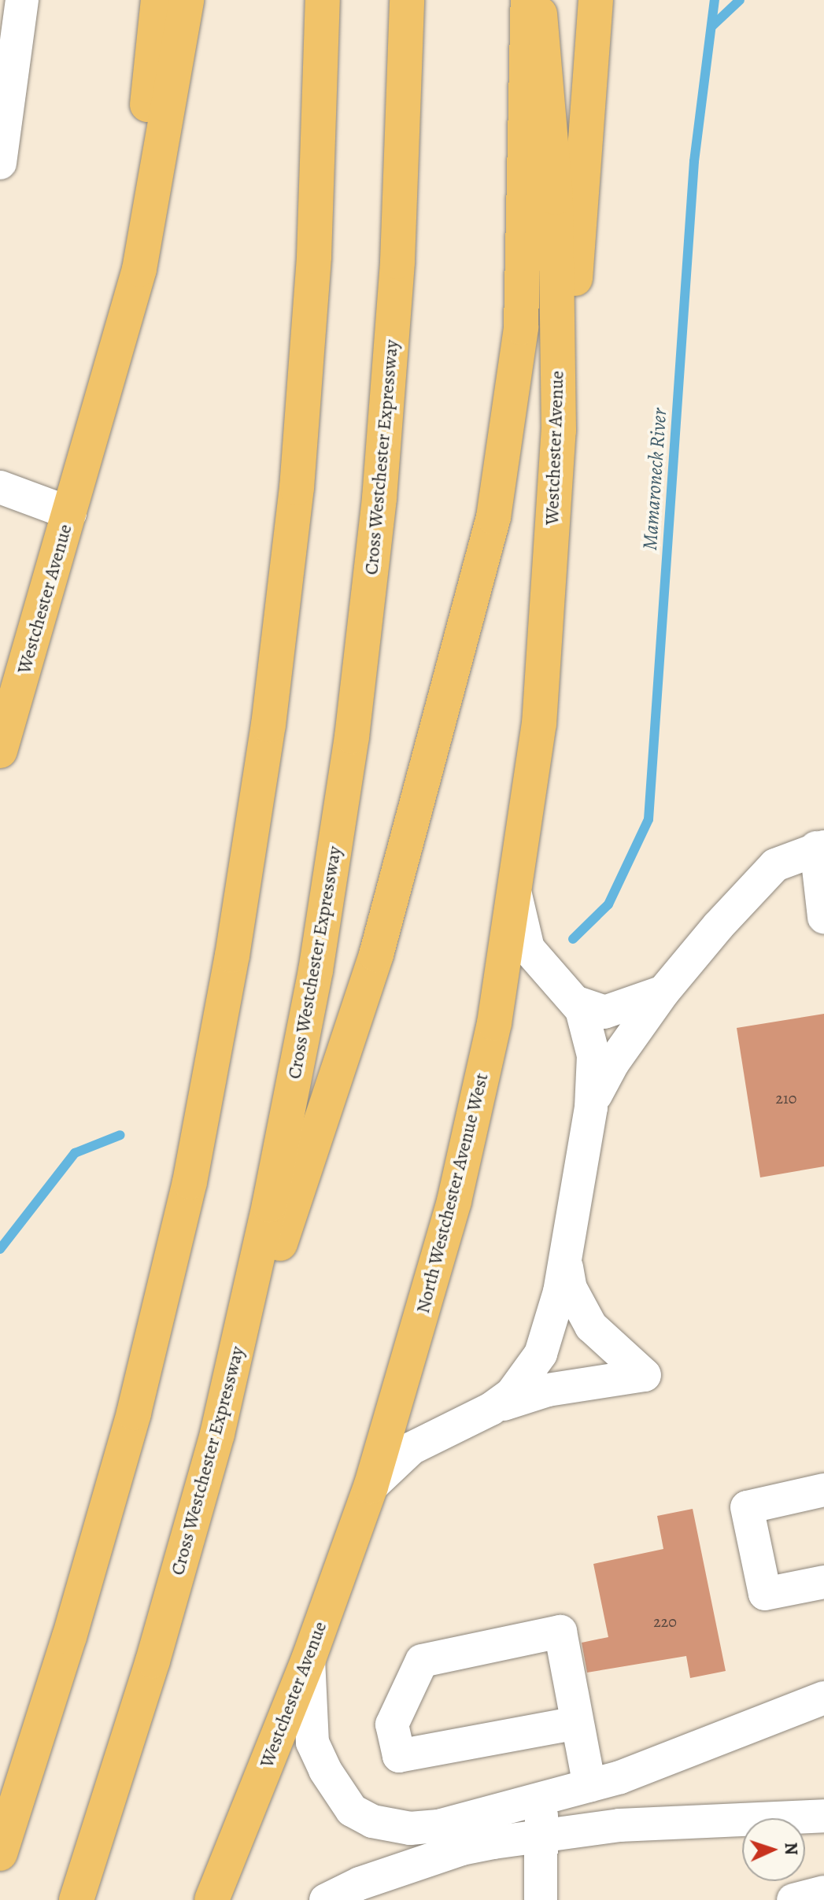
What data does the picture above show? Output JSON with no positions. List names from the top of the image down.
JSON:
{
  "streets": {
    "main road": ["Westchester Avenue", "Cross Westchester Expressway", "North Westchester Avenue West"]
  },
  "crossings": [
    ["Westchester Avenue", "North Westchester Avenue West"]
  ],
  "water": ["Mamaroneck River"],
  "house_numbers": ["210", "220"],
  "north": "right"
}
